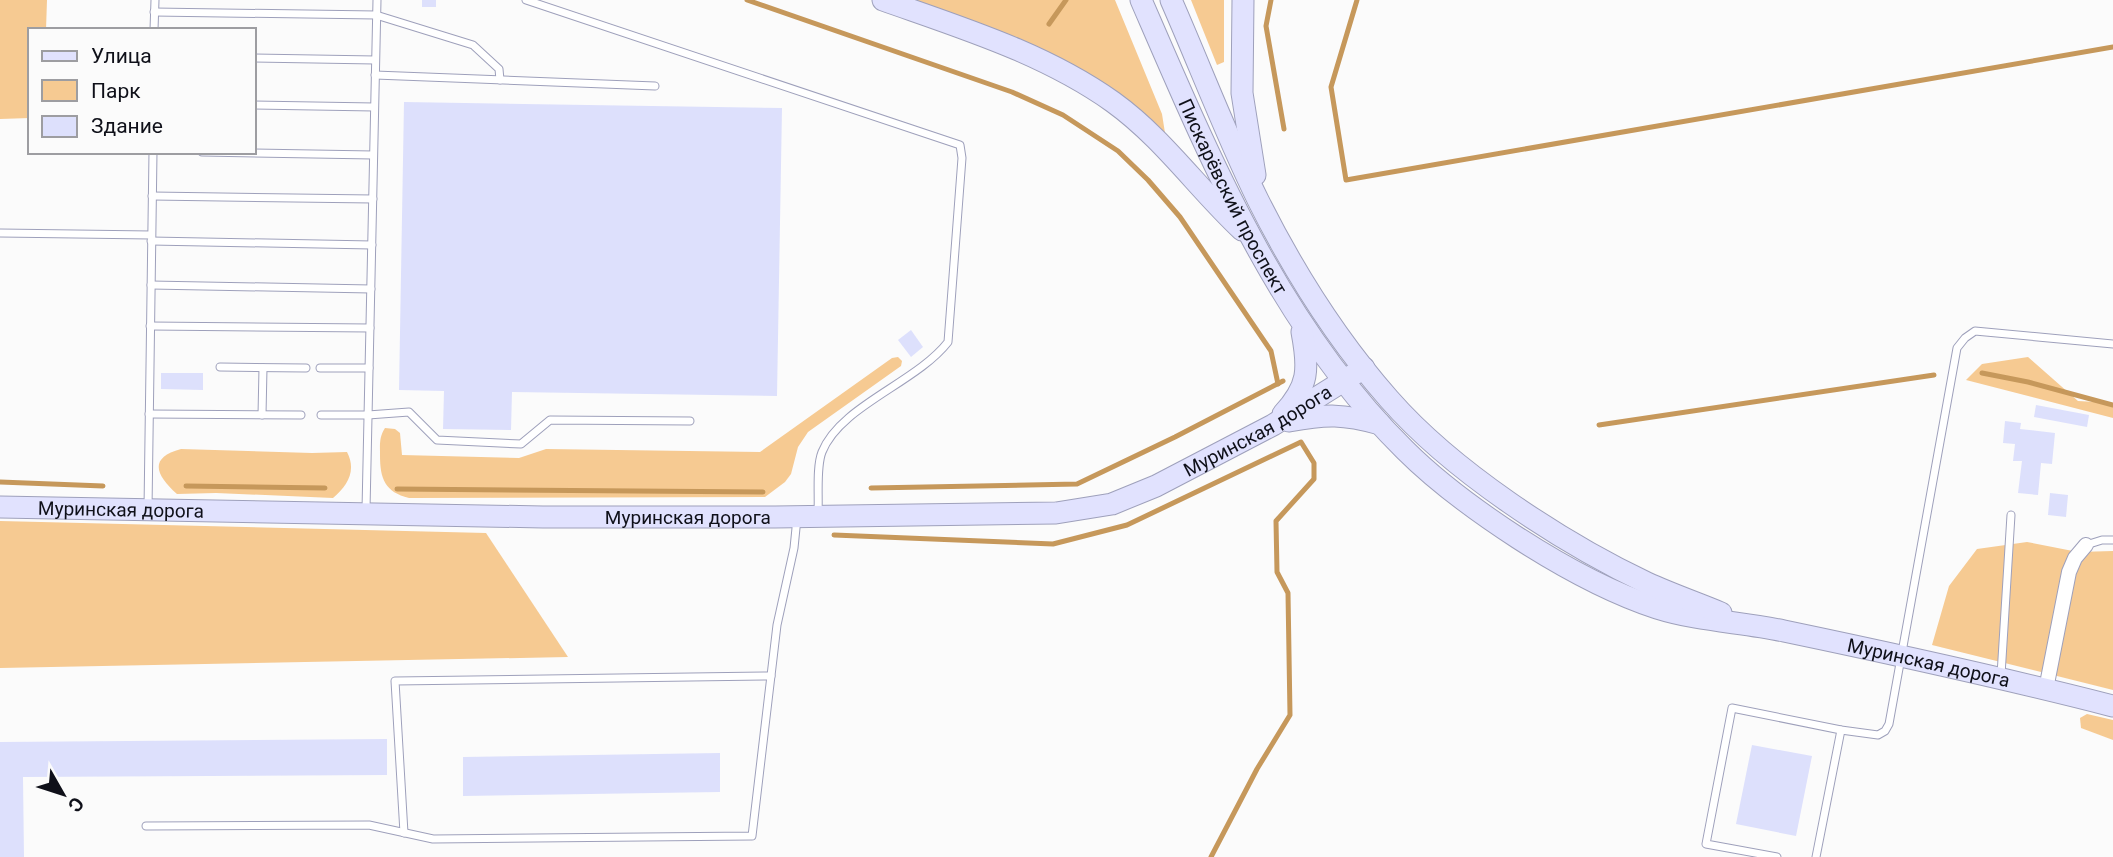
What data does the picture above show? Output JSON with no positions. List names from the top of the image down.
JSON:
{
  "streets": {
    "street": ["Пискарёвский проспект", "Муринская дорога"]
  },
  "crossings": [
    ["Пискарёвский проспект", "Муринская дорога"]
  ],
  "legend": ["Улица", "Парк", "Здание"],
  "north": "bottom right"
}
